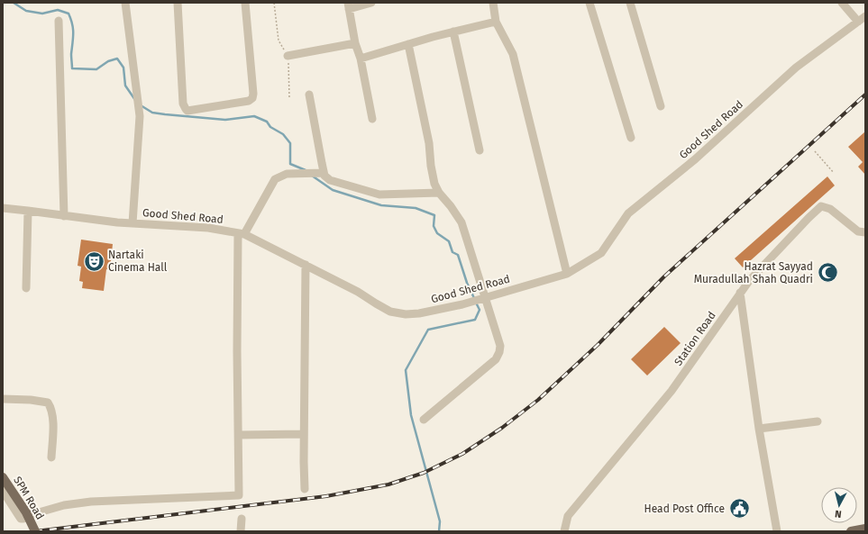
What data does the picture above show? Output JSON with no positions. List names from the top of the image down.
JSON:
{
  "streets": {
    "main road": ["SPM Road"],
    "street": ["Good Shed Road", "Station Road"]
  },
  "places": {
    "theatre": ["Nartaki Cinema Hall"],
    "mosque": ["Hazrat Sayyad Muradullah Shah Quadri"],
    "public building": ["Head Post Office"]
  },
  "north": "bottom"
}
